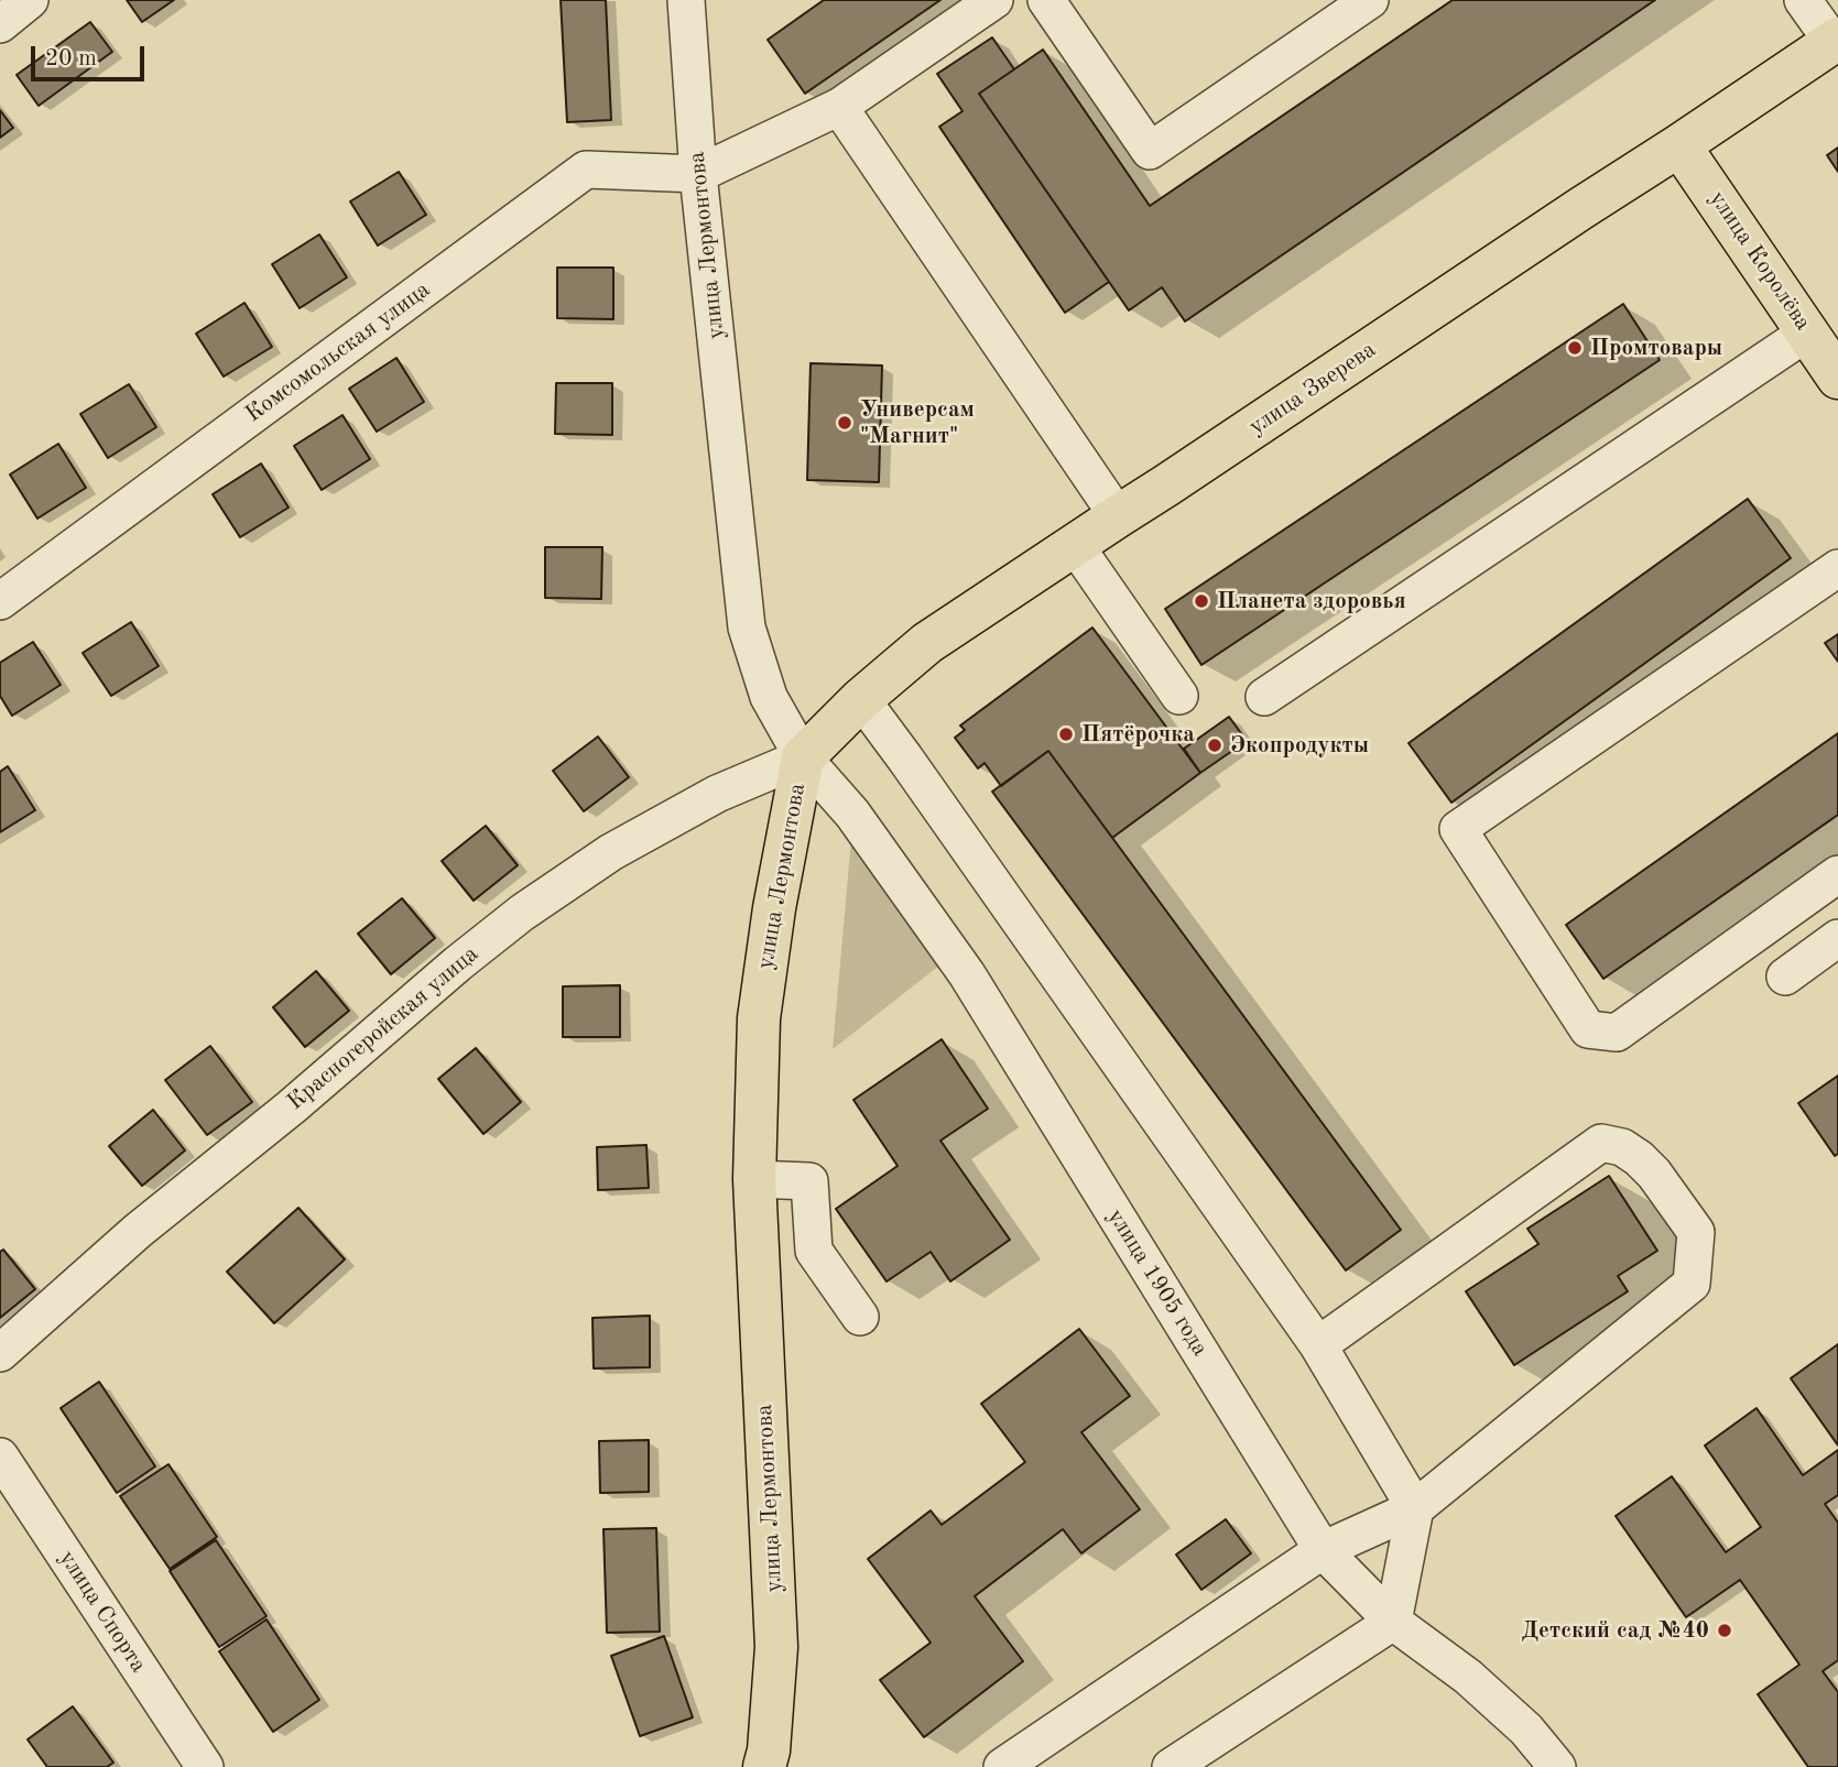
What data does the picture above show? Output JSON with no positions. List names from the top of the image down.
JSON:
{
  "streets": {
    "main road": ["улица Лермонтова", "улица Королёва", "улица Зверева"],
    "street": [
      "Комсомольская улица",
      "Красногеройская улица",
      "улица 1905 года",
      "улица Спорта"
    ]
  },
  "crossings": [
    ["улица Лермонтова", "Комсомольская улица"],
    ["улица Лермонтова", "улица Зверева"],
    ["улица Лермонтова", "Красногеройская улица"],
    ["улица Лермонтова", "улица 1905 года"],
    ["улица Королёва", "улица Зверева"],
    ["улица Зверева", "Красногеройская улица"],
    ["улица Зверева", "улица 1905 года"],
    ["Красногеройская улица", "улица 1905 года"]
  ],
  "places": [
    "Промтовары",
    "Универсам \"Магнит\"",
    "Планета здоровья",
    "Пятёрочка",
    "Экопродукты",
    "Детский сад №40"
  ],
  "scale_bar": "20 m"
}
